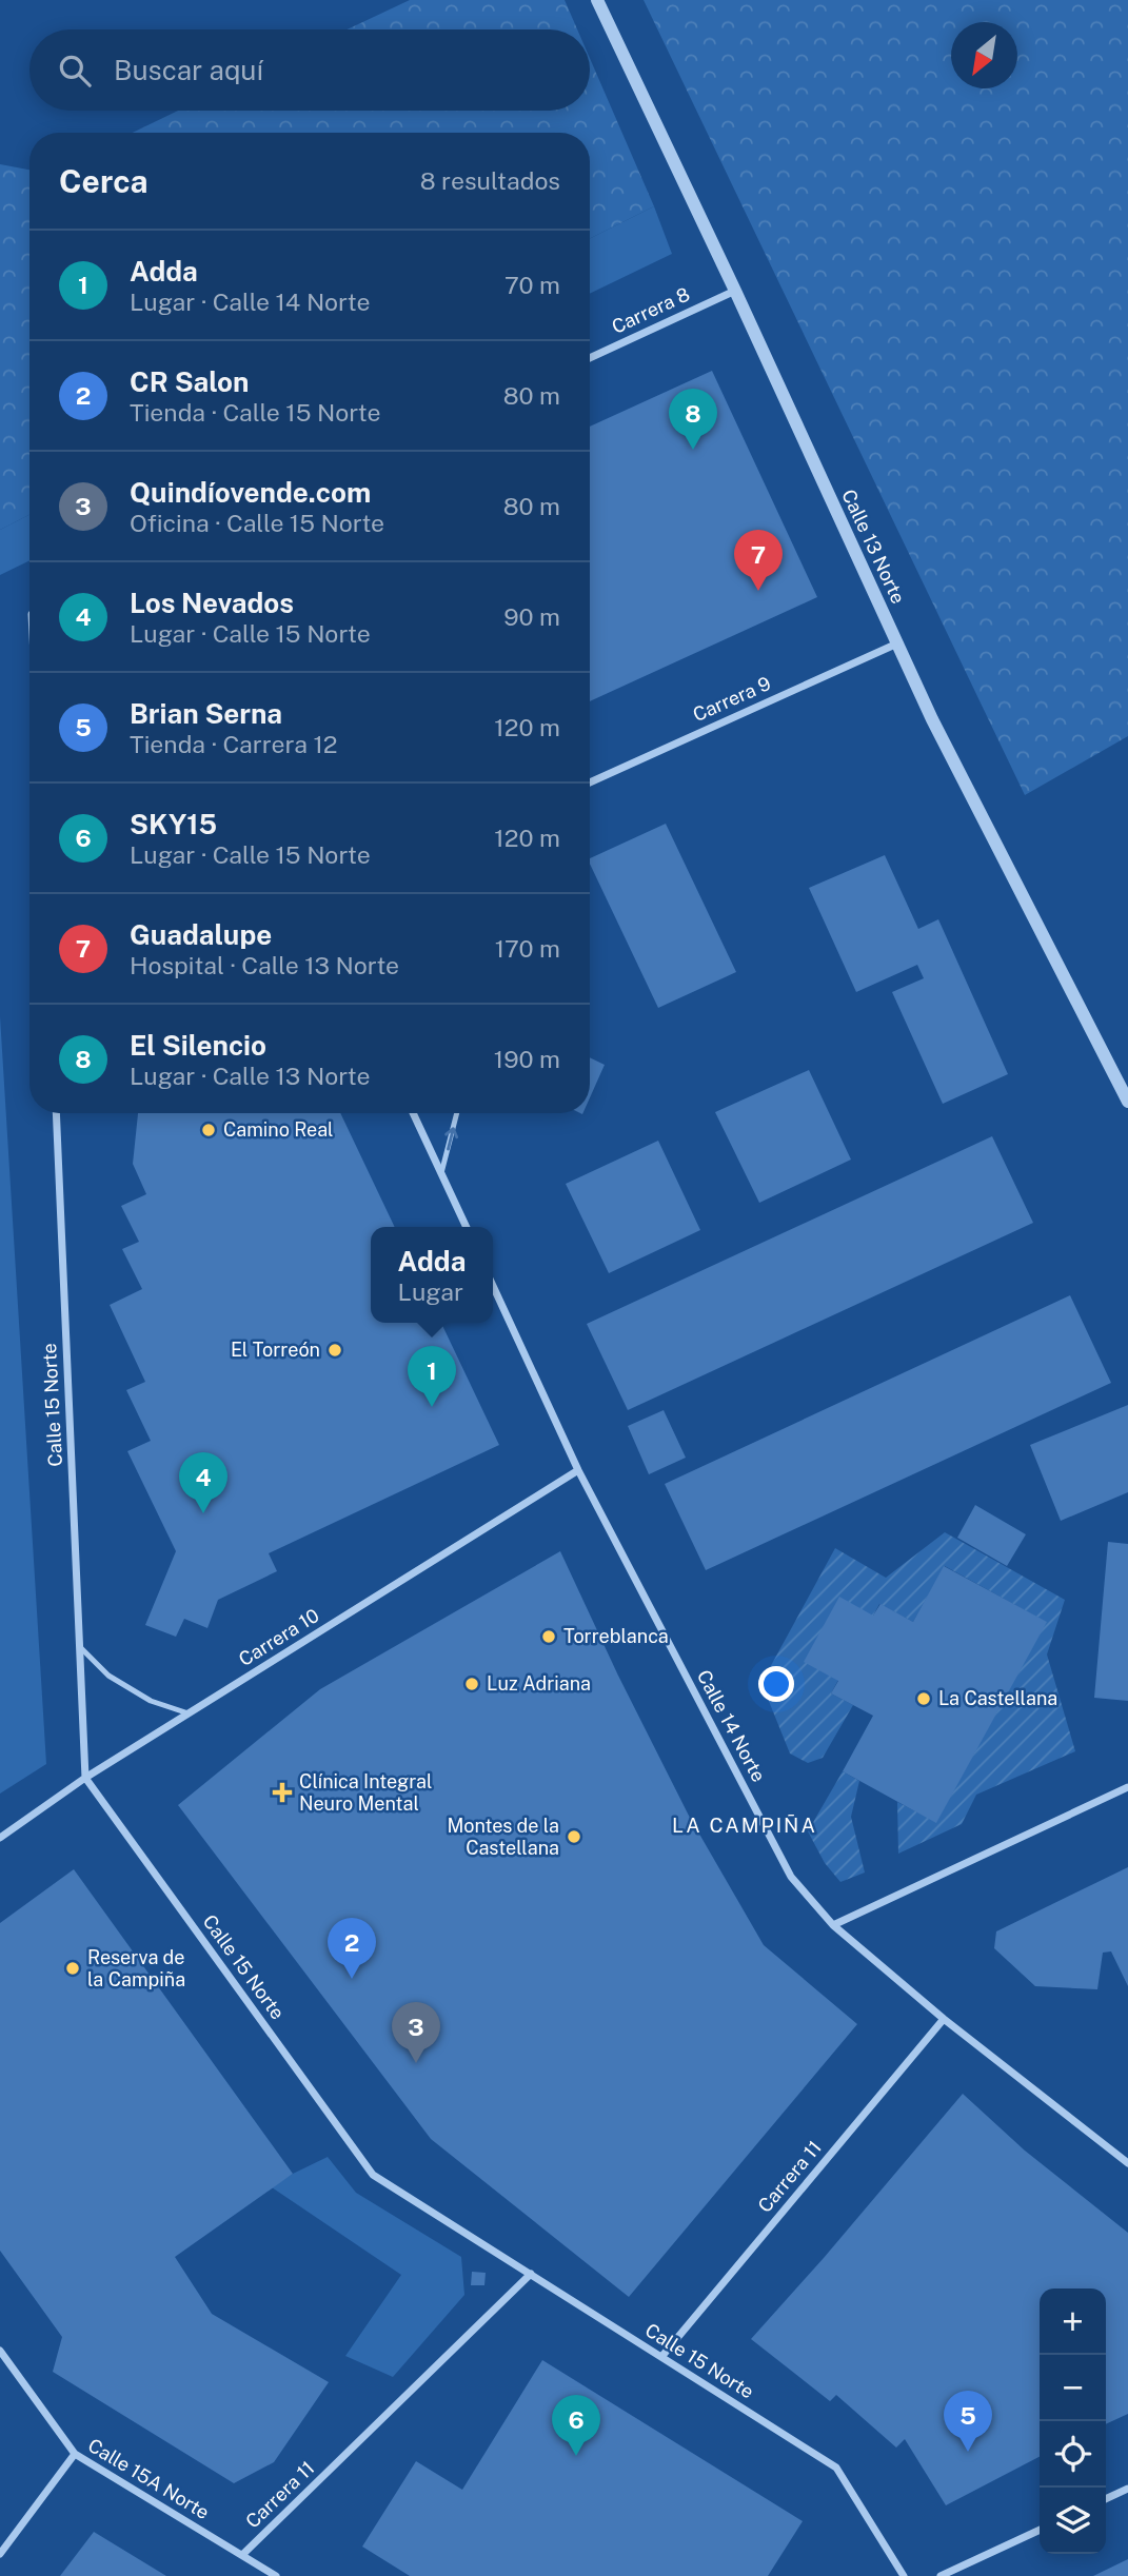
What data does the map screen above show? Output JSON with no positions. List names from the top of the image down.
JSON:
{
  "streets": {
    "street": [
      "Carrera 8",
      "Calle 13 Norte",
      "Carrera 9",
      "Calle 15 Norte",
      "Carrera 10",
      "Calle 14 Norte",
      "Carrera 11",
      "Calle 15A Norte"
    ]
  },
  "crossings": [
    ["Carrera 8", "Calle 13 Norte"],
    ["Calle 13 Norte", "Carrera 9"],
    ["Calle 15 Norte", "Carrera 10"],
    ["Calle 15 Norte", "Carrera 11"],
    ["Carrera 10", "Calle 14 Norte"],
    ["Calle 14 Norte", "Carrera 11"],
    ["Carrera 11", "Calle 15A Norte"]
  ],
  "districts": ["LA CAMPIÑA"],
  "places": {
    "other": [
      "Camino Real",
      "El Torreón",
      "Torreblanca",
      "Luz Adriana",
      "La Castellana",
      "Montes de la Castellana",
      "Reserva de la Campiña"
    ],
    "health": ["Clínica Integral Neuro Mental"]
  },
  "north": "bottom left",
  "page": {
    "search": "Buscar aquí",
    "heading": ["Cerca", "8 resultados"],
    "list": [
      {
        "mark": "1",
        "name": "Adda",
        "note": "Lugar · Calle 14 Norte",
        "value": "70 m"
      },
      {
        "mark": "2",
        "name": "CR Salon",
        "note": "Tienda · Calle 15 Norte",
        "value": "80 m"
      },
      {
        "mark": "3",
        "name": "Quindíovende.com",
        "note": "Oficina · Calle 15 Norte",
        "value": "80 m"
      },
      {
        "mark": "4",
        "name": "Los Nevados",
        "note": "Lugar · Calle 15 Norte",
        "value": "90 m"
      },
      {
        "mark": "5",
        "name": "Brian Serna",
        "note": "Tienda · Carrera 12",
        "value": "120 m"
      },
      {
        "mark": "6",
        "name": "SKY15",
        "note": "Lugar · Calle 15 Norte",
        "value": "120 m"
      },
      {
        "mark": "7",
        "name": "Guadalupe",
        "note": "Hospital · Calle 13 Norte",
        "value": "170 m"
      },
      {
        "mark": "8",
        "name": "El Silencio",
        "note": "Lugar · Calle 13 Norte",
        "value": "190 m"
      }
    ],
    "pins": [
      "8",
      "7",
      "1",
      "4",
      "2",
      "3",
      "5",
      "6"
    ],
    "popup": ["Adda", "Lugar"],
    "map_buttons": ["+", "−"]
  }
}
